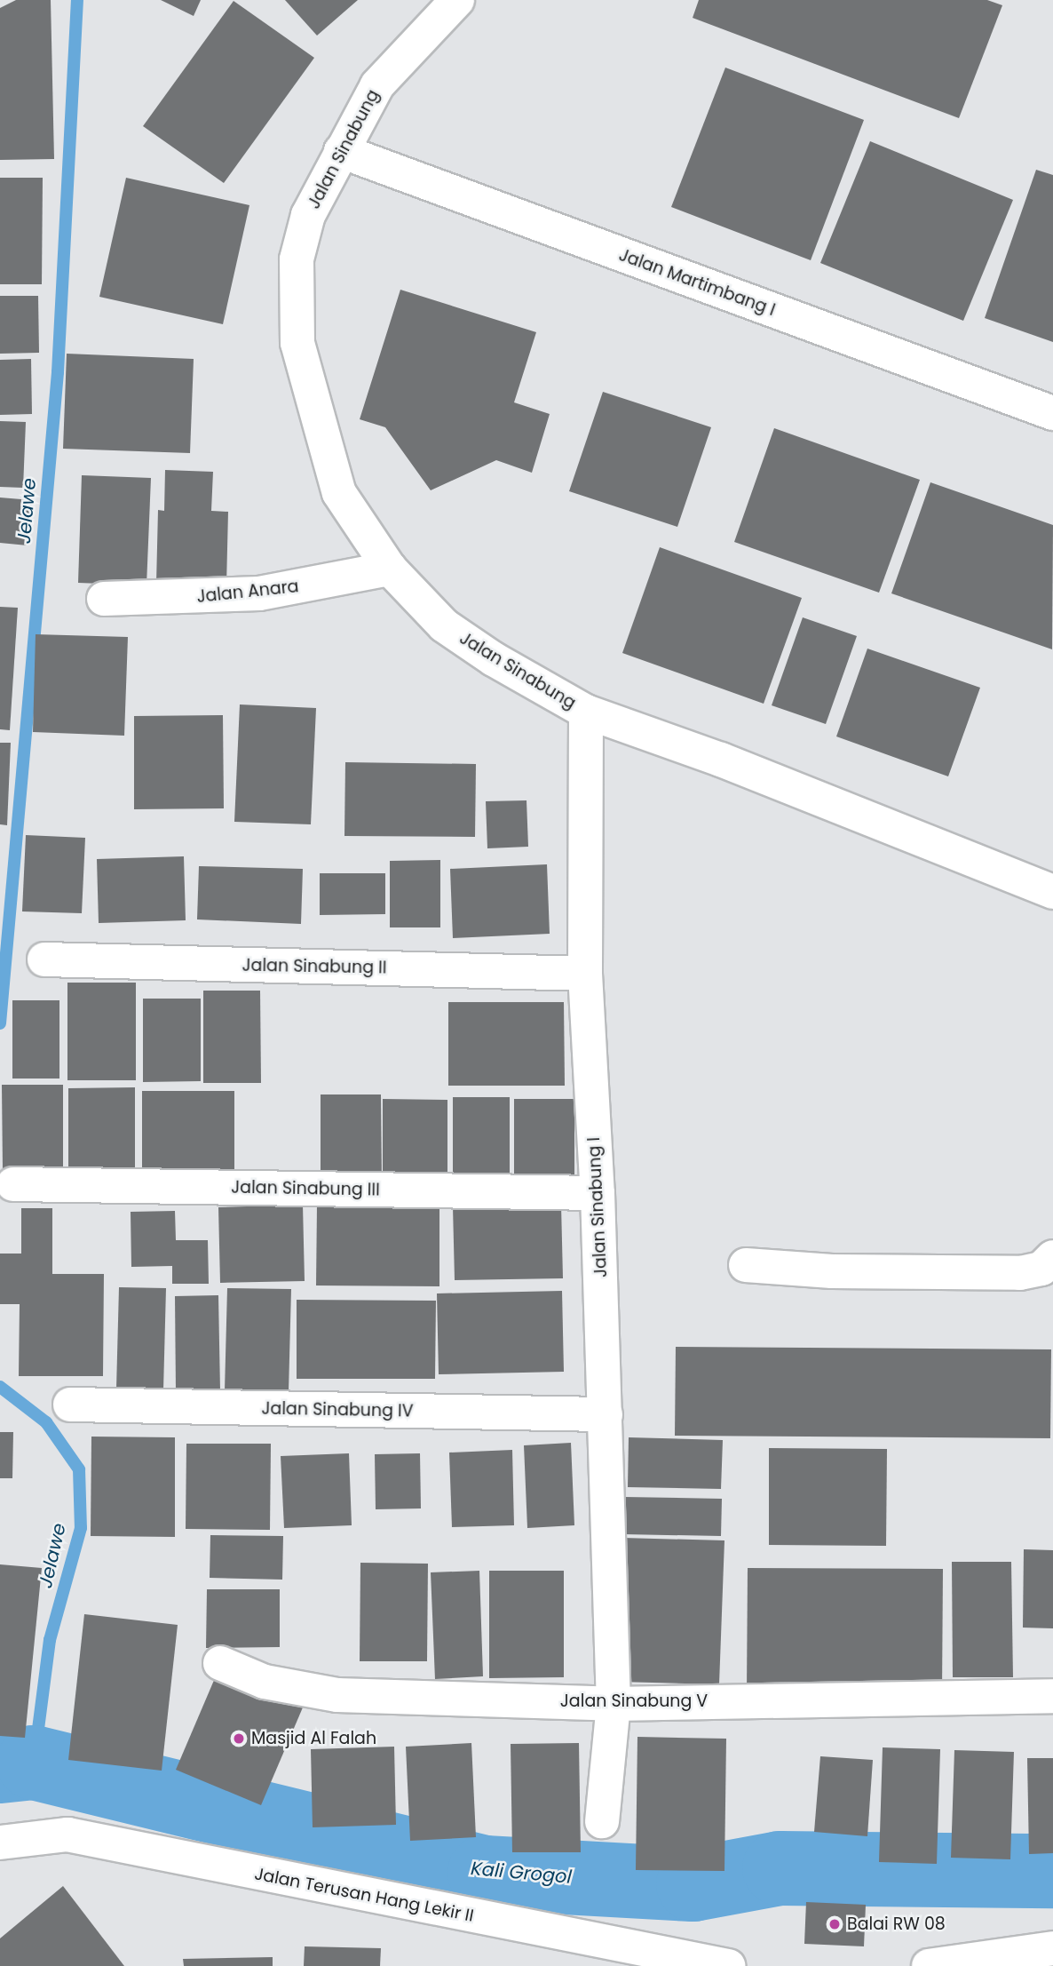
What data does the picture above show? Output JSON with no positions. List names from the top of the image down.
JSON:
{
  "streets": {
    "street": [
      "Jalan Sinabung",
      "Jalan Martimbang I",
      "Jalan Anara",
      "Jalan Sinabung II",
      "Jalan Sinabung III",
      "Jalan Sinabung I",
      "Jalan Sinabung IV",
      "Jalan Sinabung V",
      "Jalan Terusan Hang Lekir II"
    ]
  },
  "crossings": [
    ["Jalan Sinabung", "Jalan Martimbang I"],
    ["Jalan Sinabung", "Jalan Anara"],
    ["Jalan Sinabung", "Jalan Sinabung I"],
    ["Jalan Sinabung II", "Jalan Sinabung I"],
    ["Jalan Sinabung III", "Jalan Sinabung I"],
    ["Jalan Sinabung I", "Jalan Sinabung IV"],
    ["Jalan Sinabung I", "Jalan Sinabung V"]
  ],
  "water": ["Jelawe", "Kali Grogol"],
  "places": ["Masjid Al Falah", "Balai RW 08"]
}
